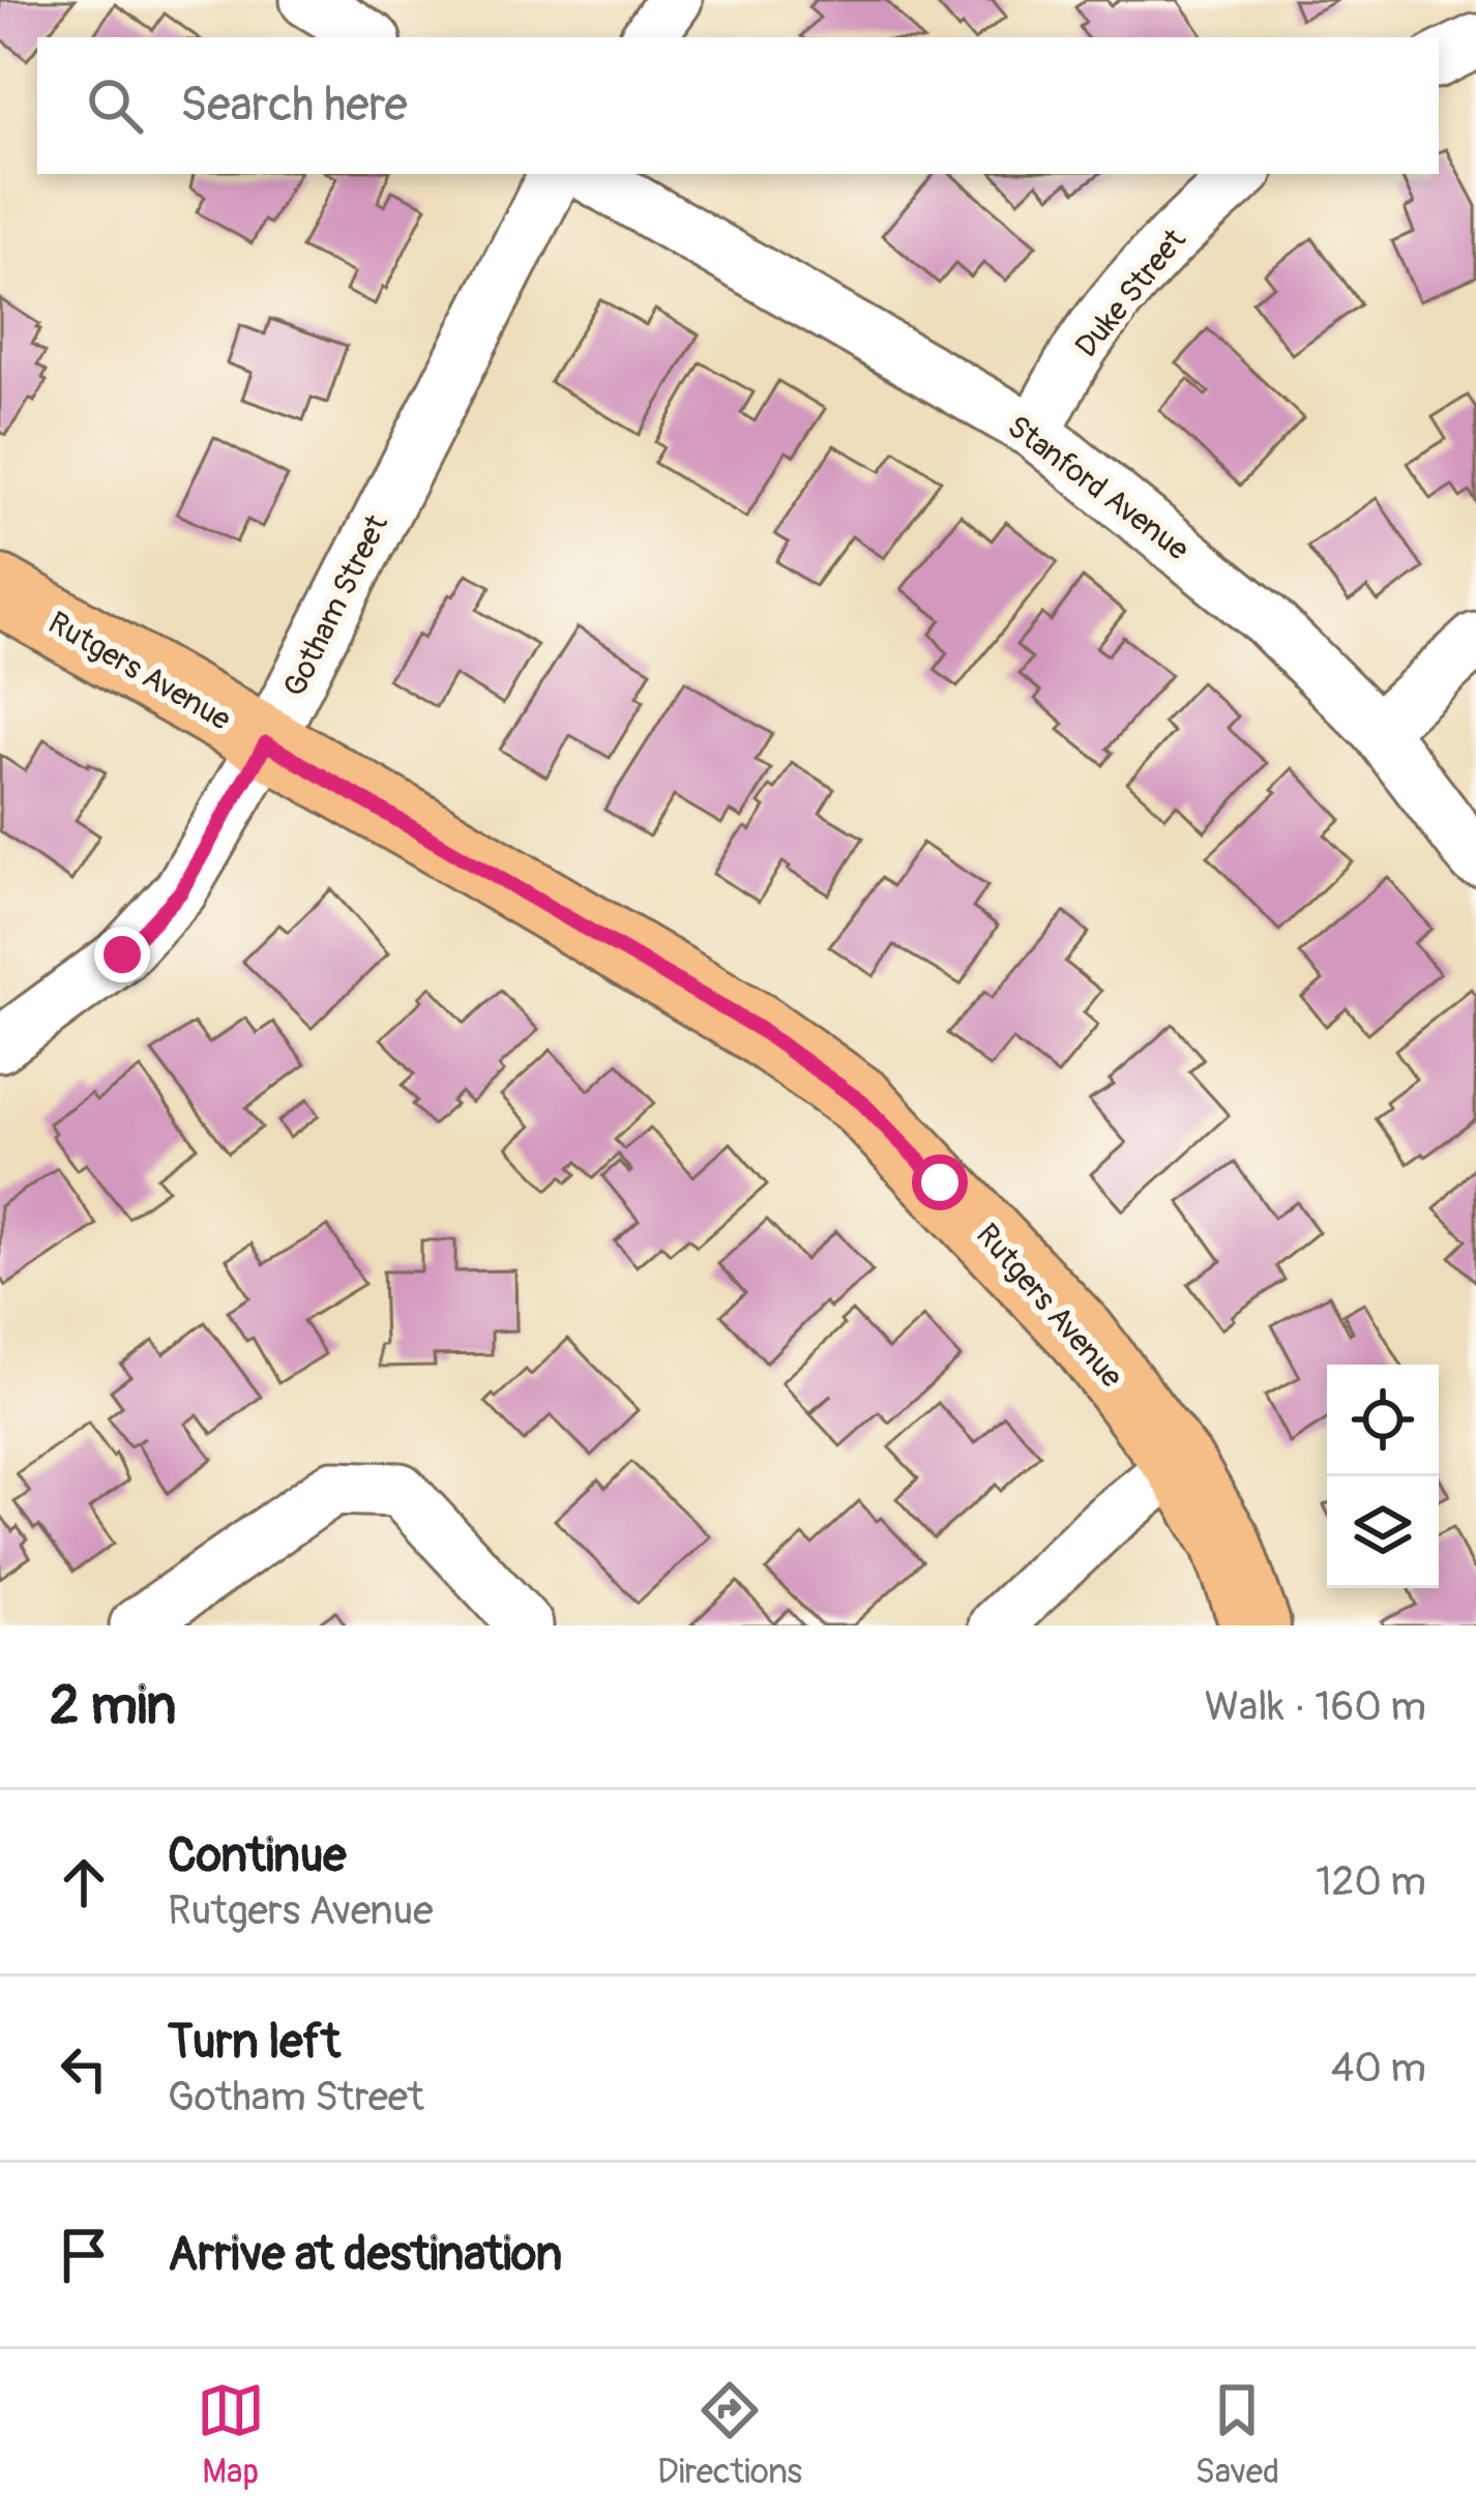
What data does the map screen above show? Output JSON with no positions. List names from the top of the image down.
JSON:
{
  "streets": {
    "main road": ["Rutgers Avenue"],
    "street": ["Duke Street", "Stanford Avenue", "Gotham Street"]
  },
  "crossings": [
    ["Duke Street", "Stanford Avenue"],
    ["Gotham Street", "Rutgers Avenue"]
  ],
  "page": {
    "search": "Search here",
    "heading": ["2 min", "Walk · 160 m"],
    "list": [
      ["Continue", "Rutgers Avenue", "120 m"],
      ["Turn left", "Gotham Street", "40 m"],
      "Arrive at destination"
    ],
    "nav": ["Map", "Directions", "Saved"]
  }
}
